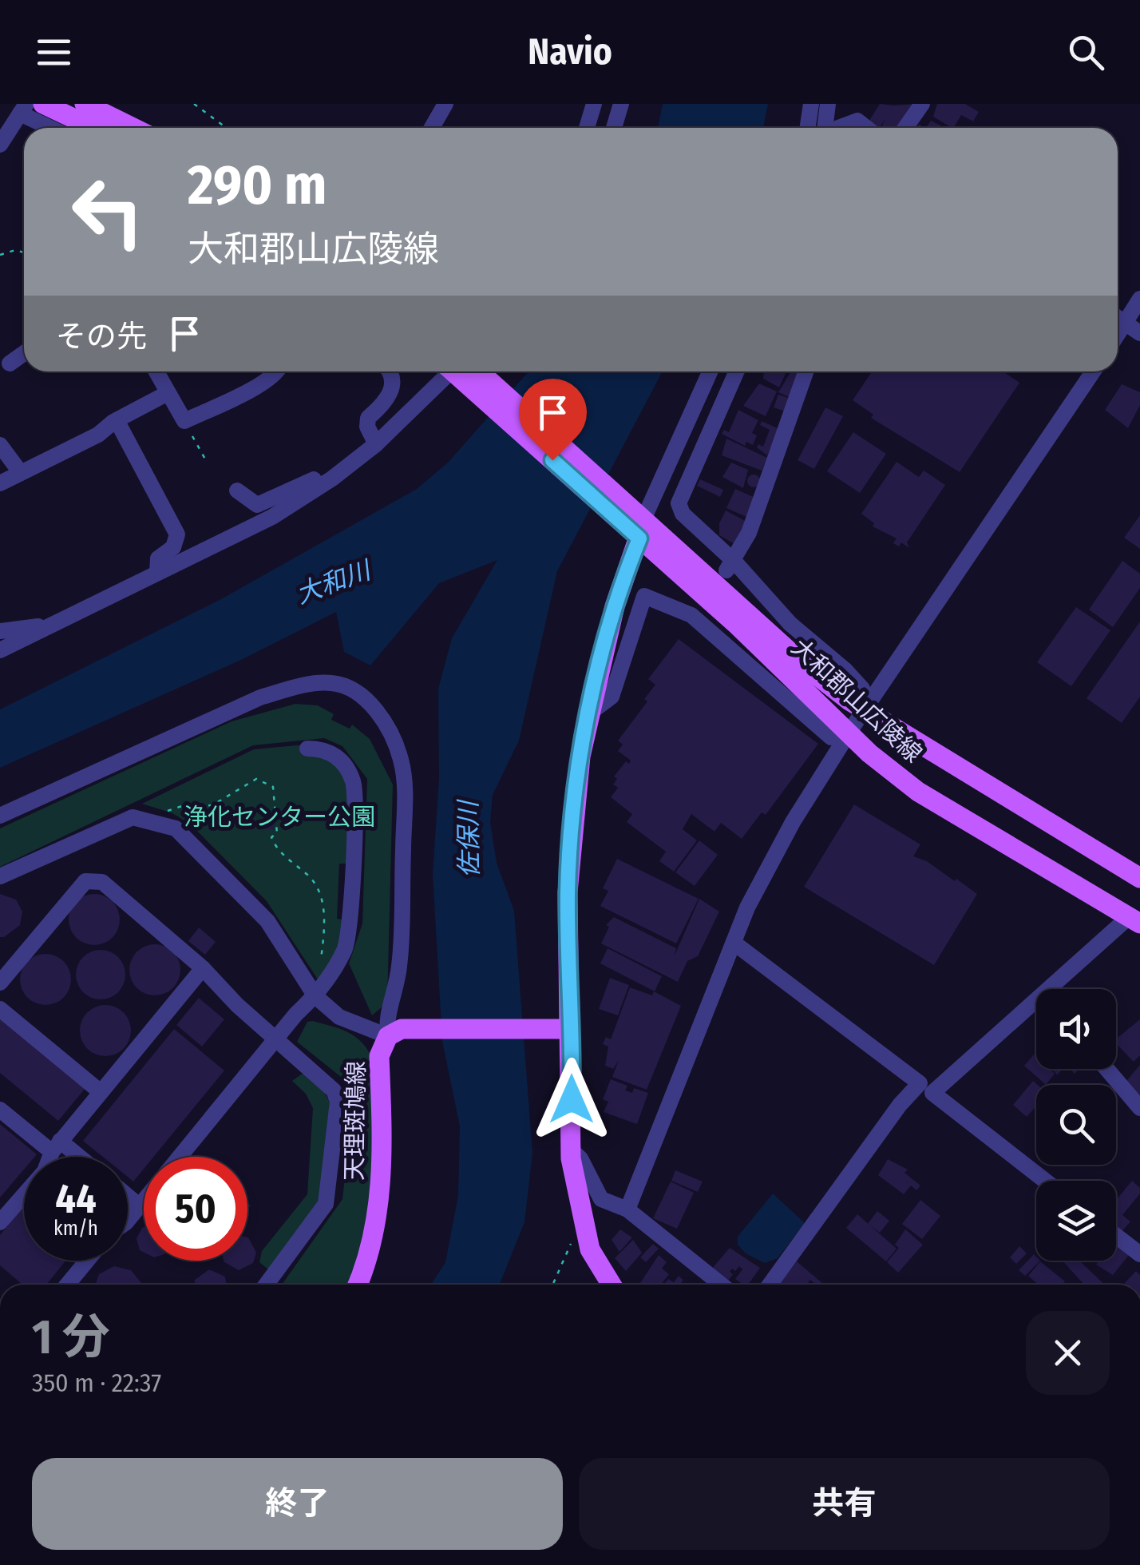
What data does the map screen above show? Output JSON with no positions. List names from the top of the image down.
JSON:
{
  "streets": {
    "main road": ["大和郡山広陵線", "天理斑鳩線"]
  },
  "water": ["大和川", "佐保川"],
  "parks": ["浄化センター公園"],
  "page": {
    "header": "Navio",
    "turn": ["290 m", "大和郡山広陵線"],
    "then": "その先",
    "speed": "44 km/h",
    "limit": "50",
    "heading": ["1 分", "350 m · 22:37"],
    "buttons": ["終了", "共有"]
  }
}
